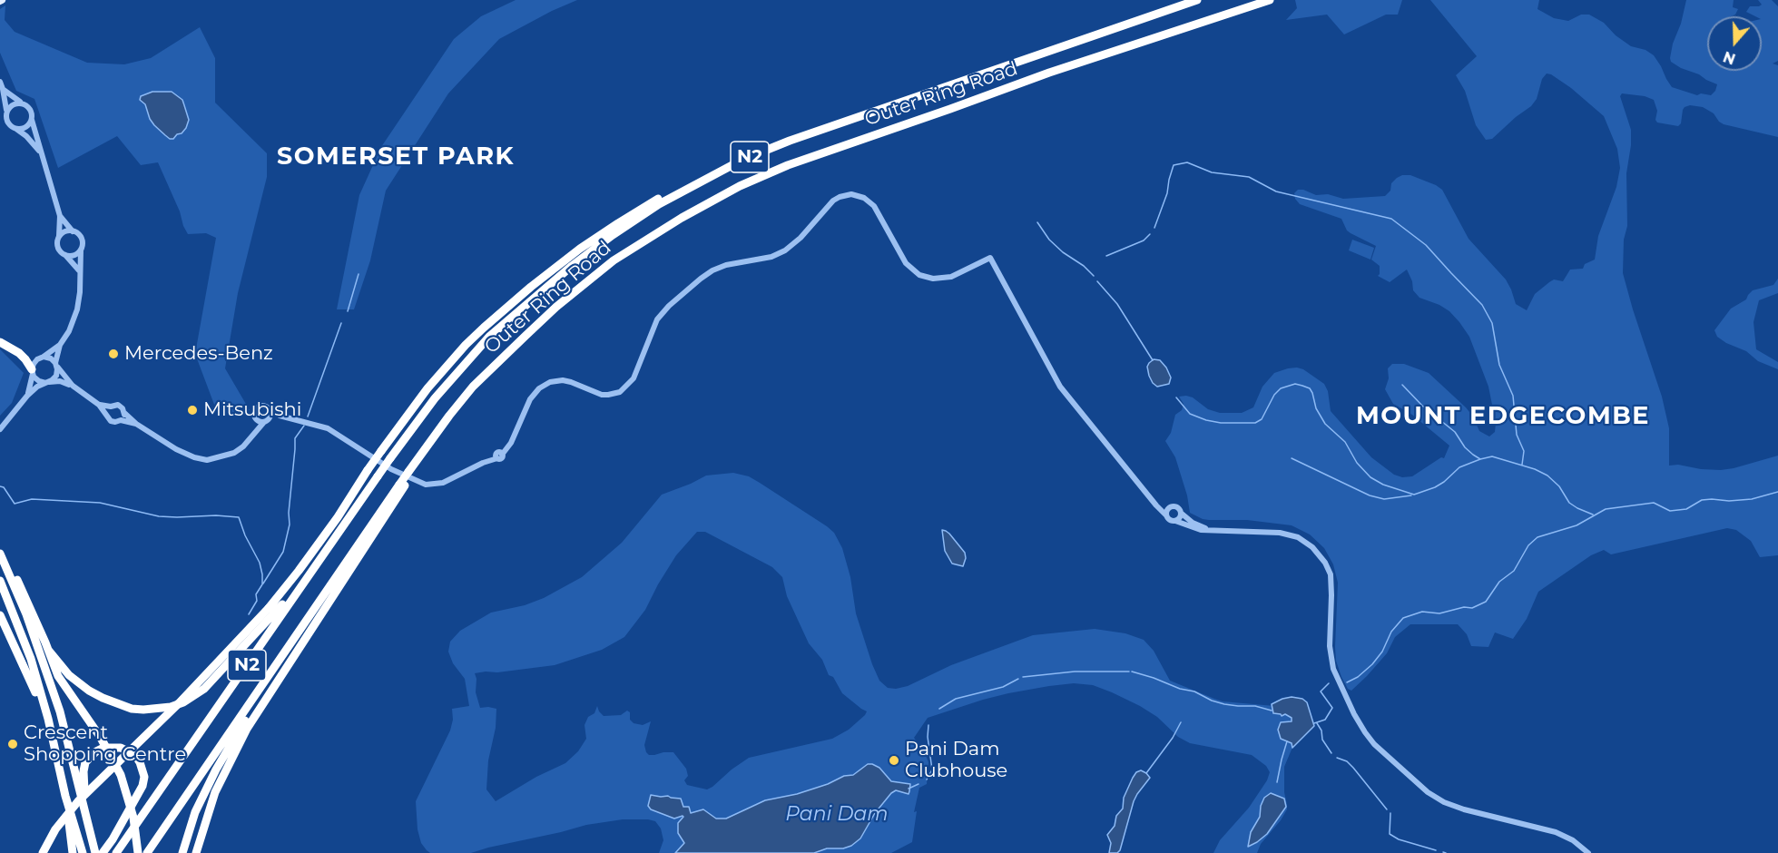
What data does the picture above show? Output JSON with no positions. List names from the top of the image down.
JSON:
{
  "streets": {
    "highway": ["Outer Ring Road", "N2"]
  },
  "districts": ["SOMERSET PARK", "MOUNT EDGECOMBE"],
  "water": ["Pani Dam"],
  "places": [
    "Mercedes-Benz",
    "Mitsubishi",
    "Crescent Shopping Centre",
    "Pani Dam Clubhouse"
  ],
  "north": "bottom"
}
